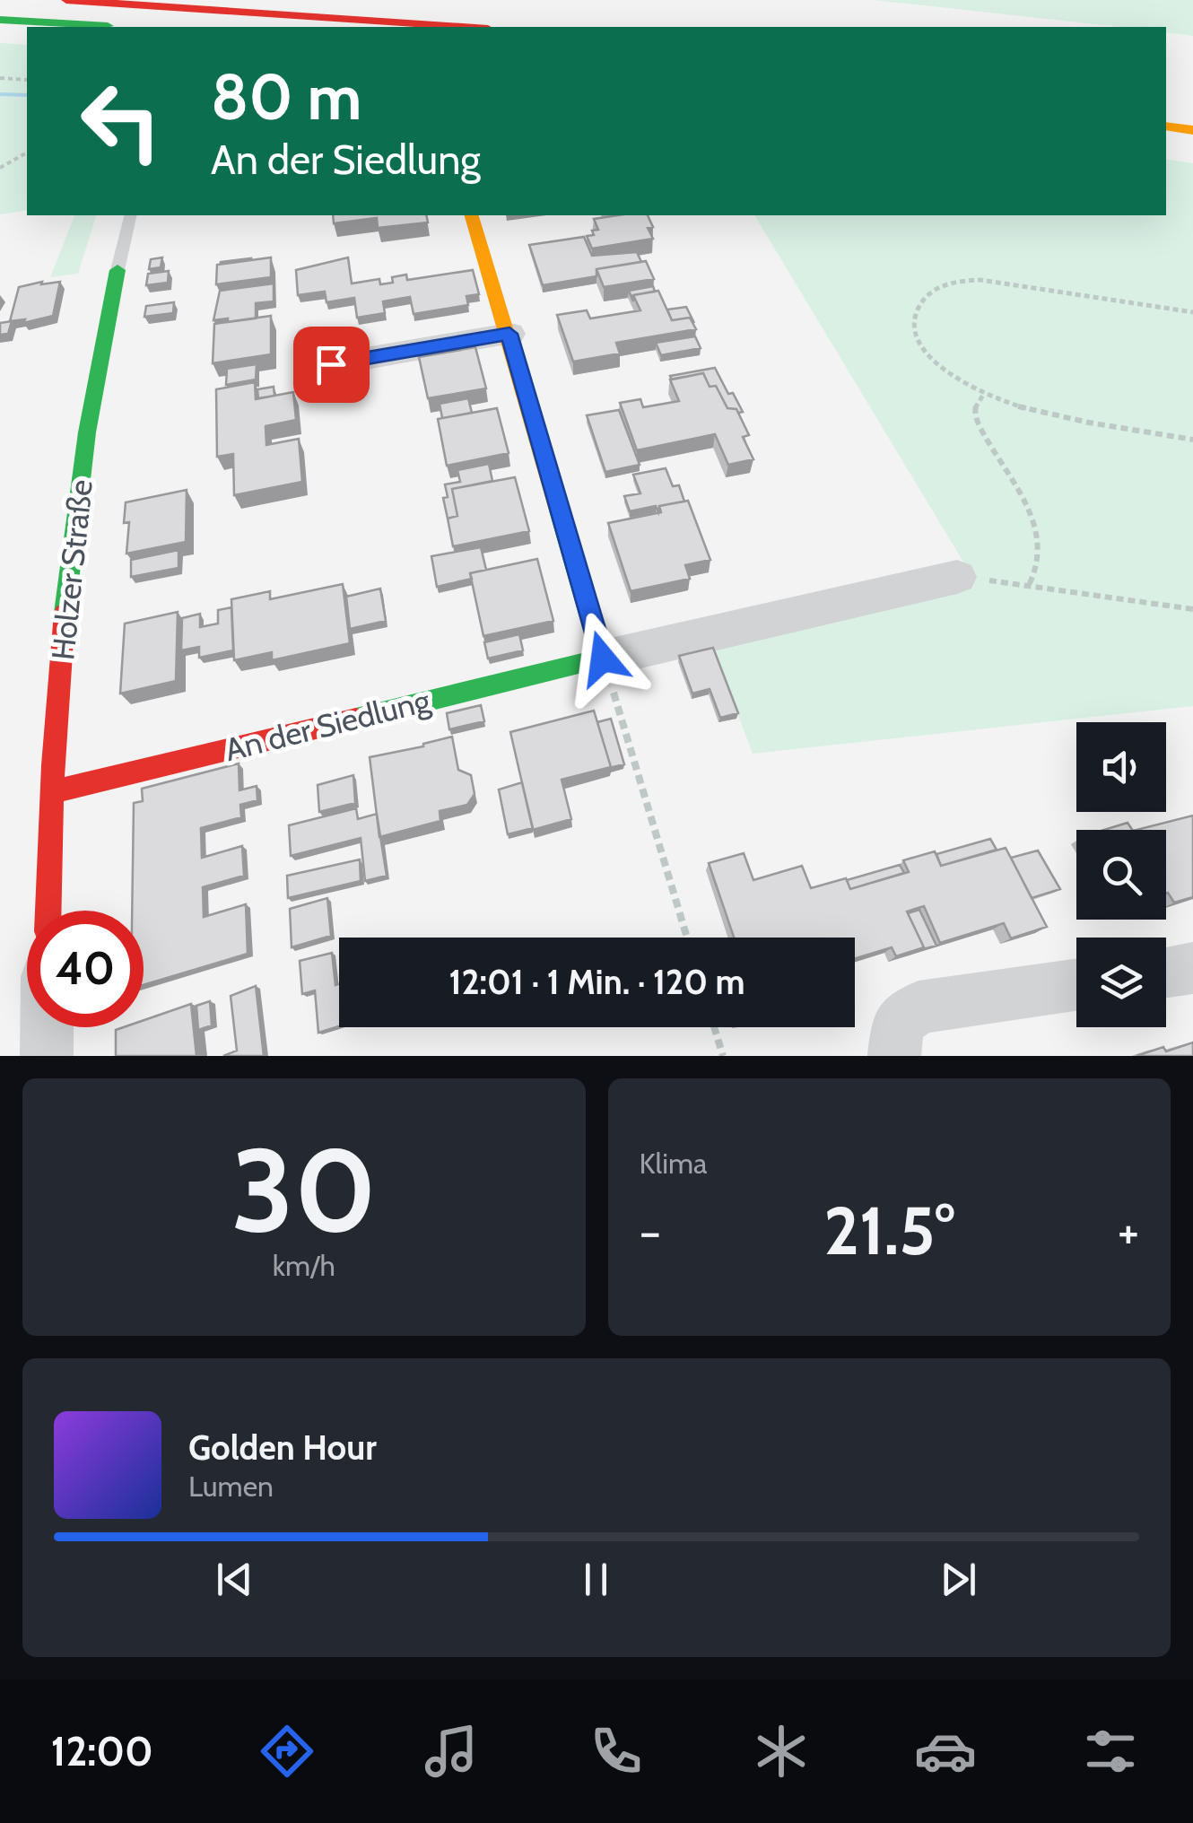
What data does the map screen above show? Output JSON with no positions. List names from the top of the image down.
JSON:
{
  "streets": {
    "main road": ["Holzer Straße", "An der Siedlung"]
  },
  "crossings": [
    ["Holzer Straße", "An der Siedlung"]
  ],
  "page": {
    "turn": ["80 m", "An der Siedlung"],
    "limit": "40",
    "trip": "12:01 · 1 Min. · 120 m",
    "tile": [
      ["30", "km/h"],
      "Klima"
    ],
    "heat": ["−", "21.5°", "+"],
    "song": ["Golden Hour", "Lumen"],
    "tabs": "12:00"
  }
}
